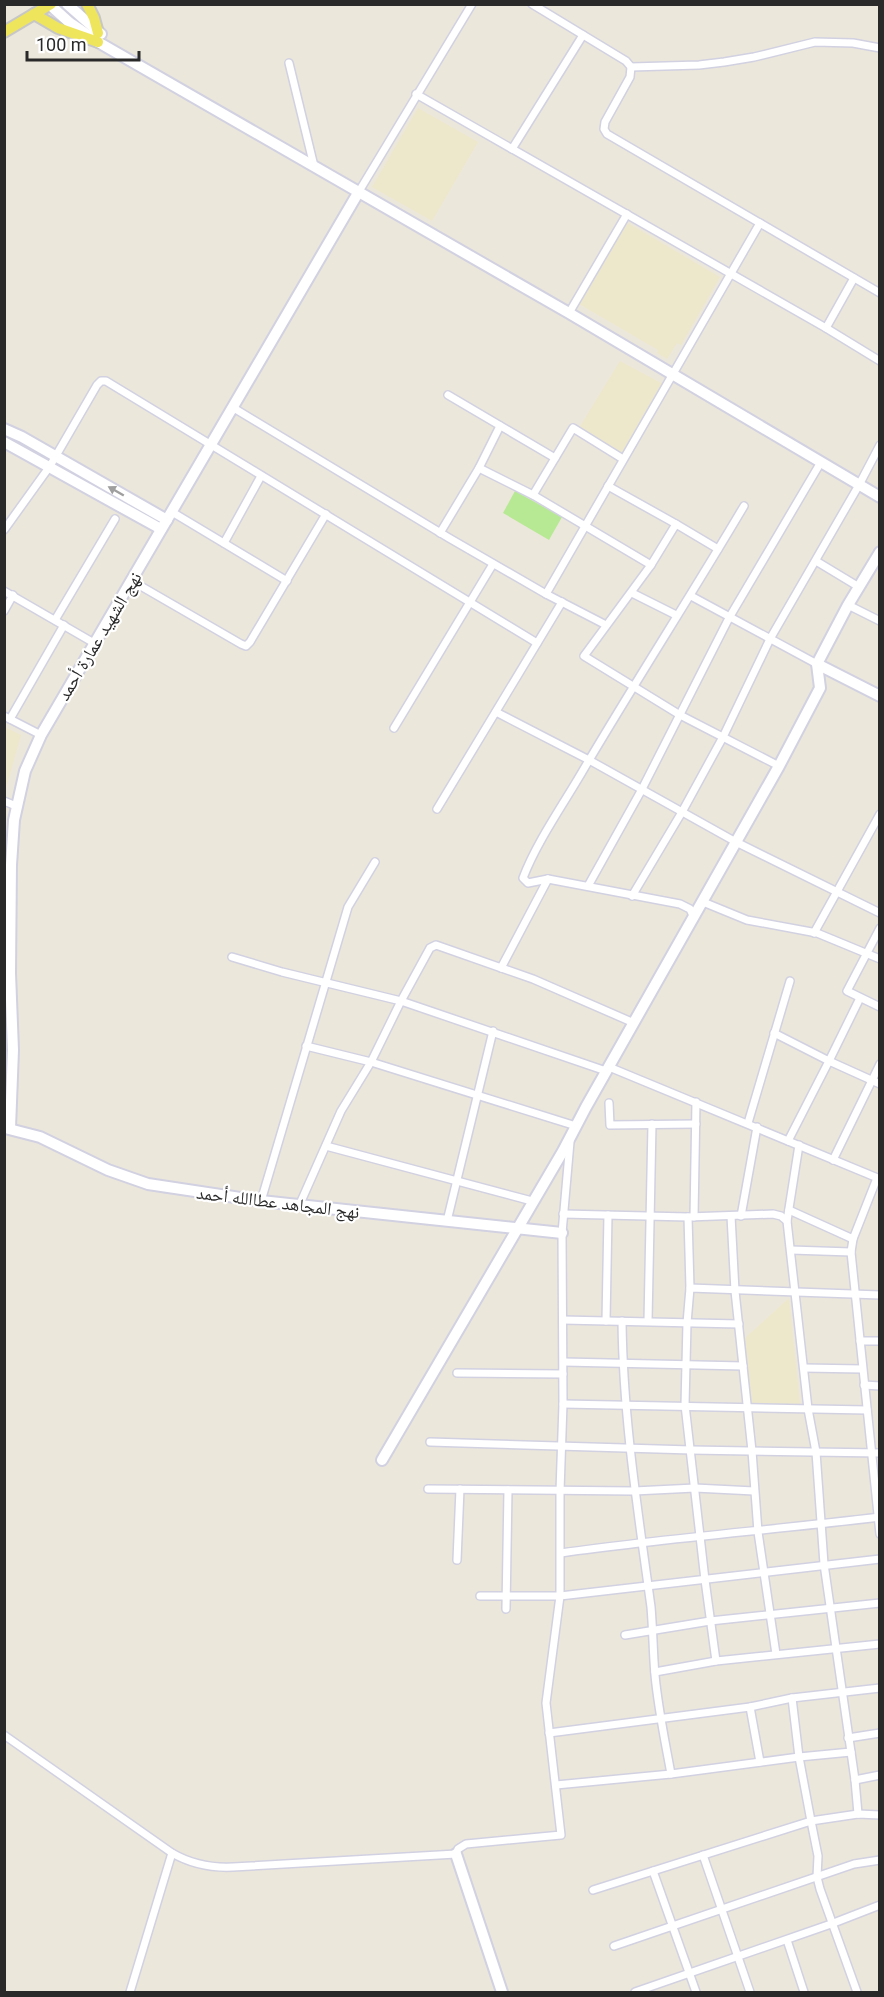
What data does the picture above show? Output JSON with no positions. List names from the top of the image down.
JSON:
{
  "streets": {
    "street": ["نهج الشهيد عمارة أحمد", "نهج المجاهد عطاالله أحمد"]
  },
  "crossings": [
    ["نهج الشهيد عمارة أحمد", "نهج المجاهد عطاالله أحمد"]
  ],
  "scale_bar": "100 m"
}
